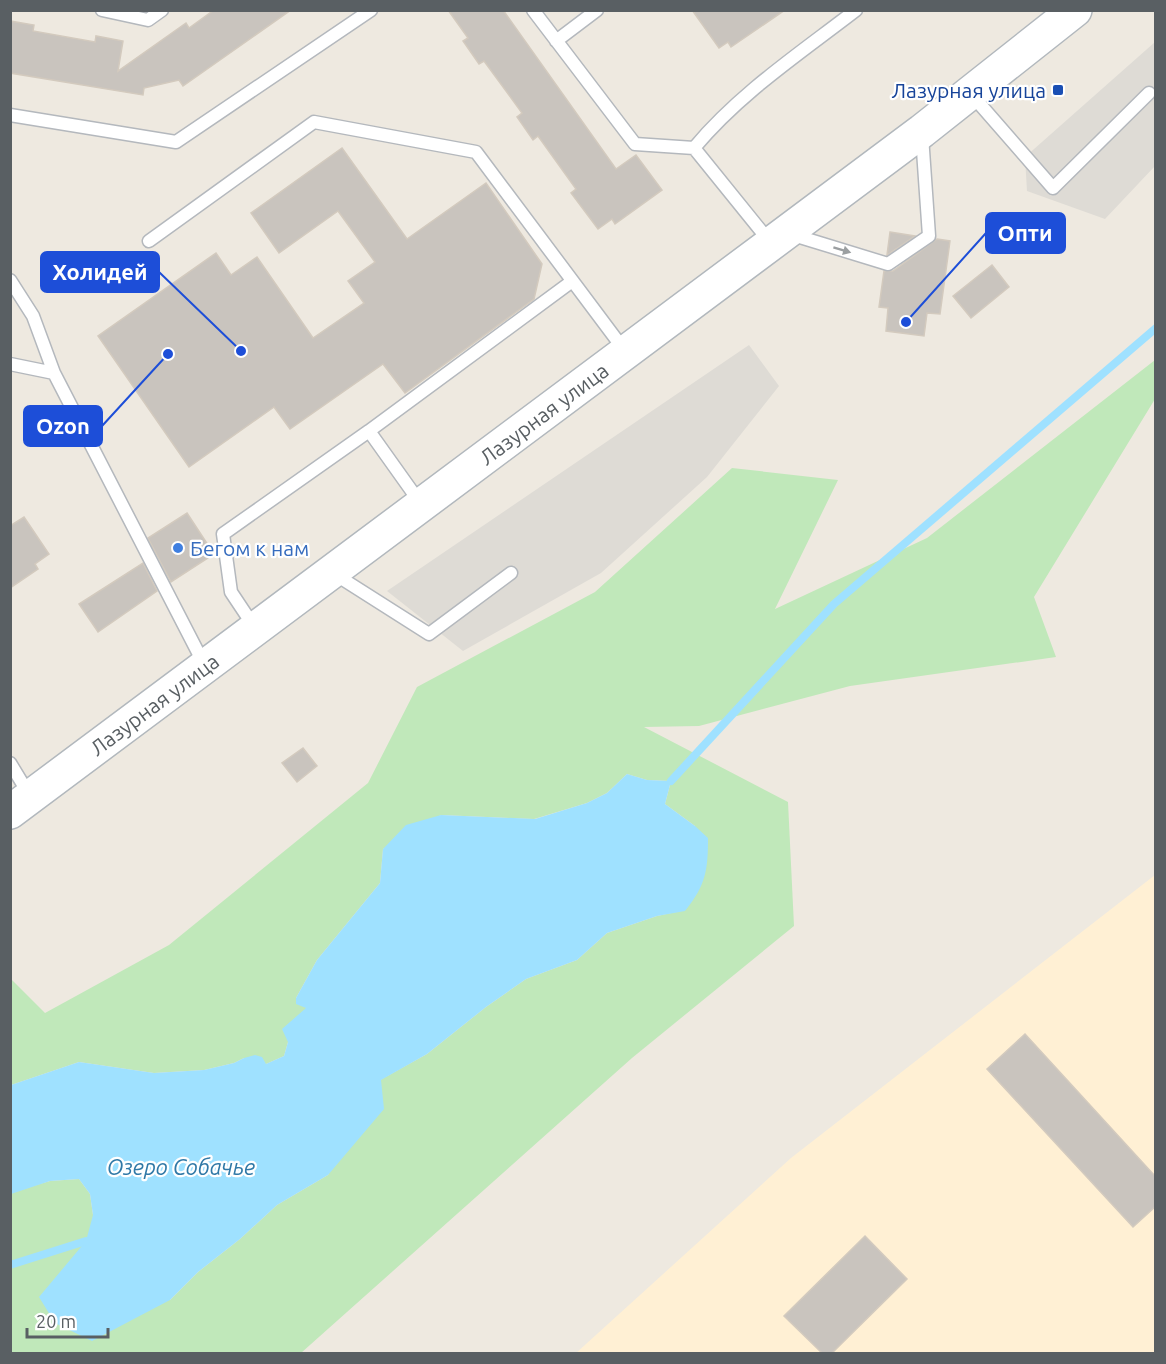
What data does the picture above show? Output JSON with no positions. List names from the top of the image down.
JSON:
{
  "streets": {
    "street": ["Лазурная улица"]
  },
  "water": ["Озеро Собачье"],
  "places": {
    "transit": ["Лазурная улица"],
    "other": [
      "Опти",
      "Холидей",
      "Ozon",
      "Бегом к нам"
    ]
  },
  "scale_bar": "20 m"
}
